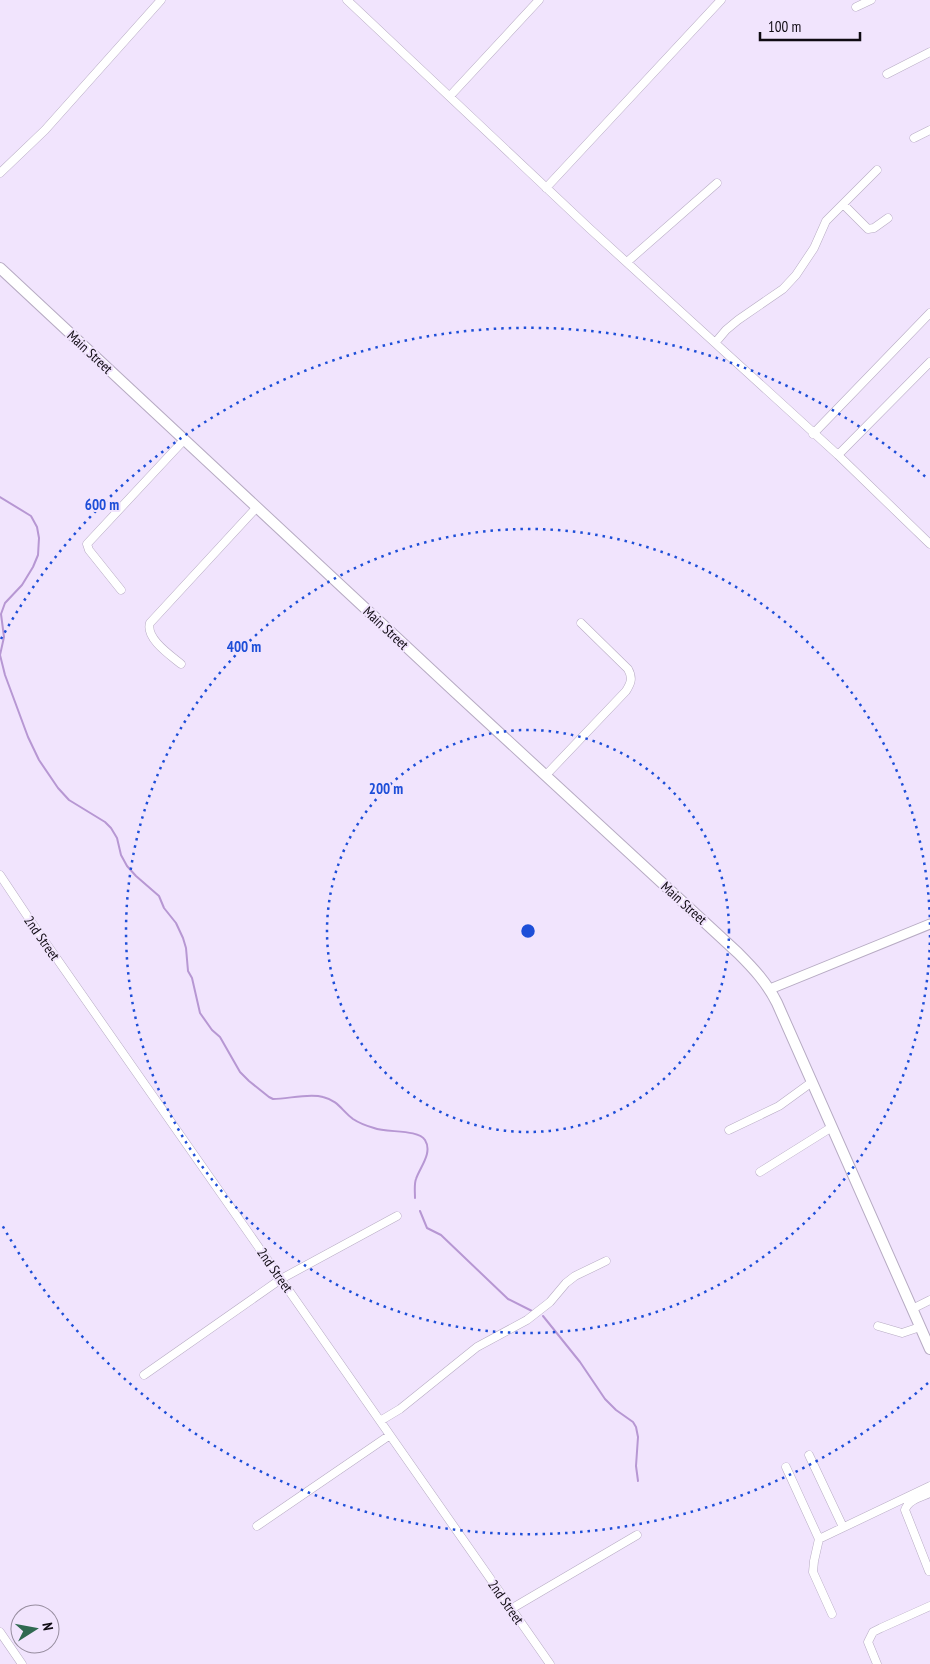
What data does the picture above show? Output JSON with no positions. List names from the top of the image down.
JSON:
{
  "streets": {
    "main road": ["Main Street"],
    "street": ["2nd Street"]
  },
  "scale_bar": "100 m",
  "north": "right",
  "rings": ["600 m", "400 m", "200 m"]
}
